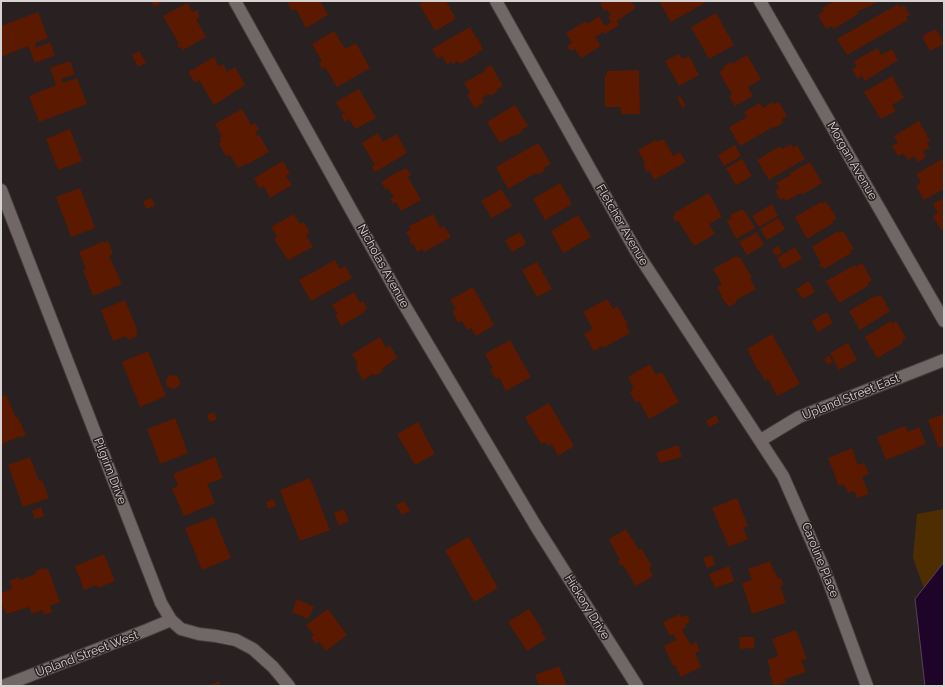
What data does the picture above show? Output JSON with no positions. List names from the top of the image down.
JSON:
{
  "streets": {
    "street": [
      "Morgan Avenue",
      "Fletcher Avenue",
      "Nicholas Avenue",
      "Upland Street East",
      "Pilgrim Drive",
      "Caroline Place",
      "Hickory Drive",
      "Upland Street West"
    ]
  },
  "crossings": [
    ["Fletcher Avenue", "Upland Street East"],
    ["Fletcher Avenue", "Caroline Place"],
    ["Nicholas Avenue", "Hickory Drive"],
    ["Upland Street East", "Caroline Place"],
    ["Pilgrim Drive", "Upland Street West"]
  ]
}
